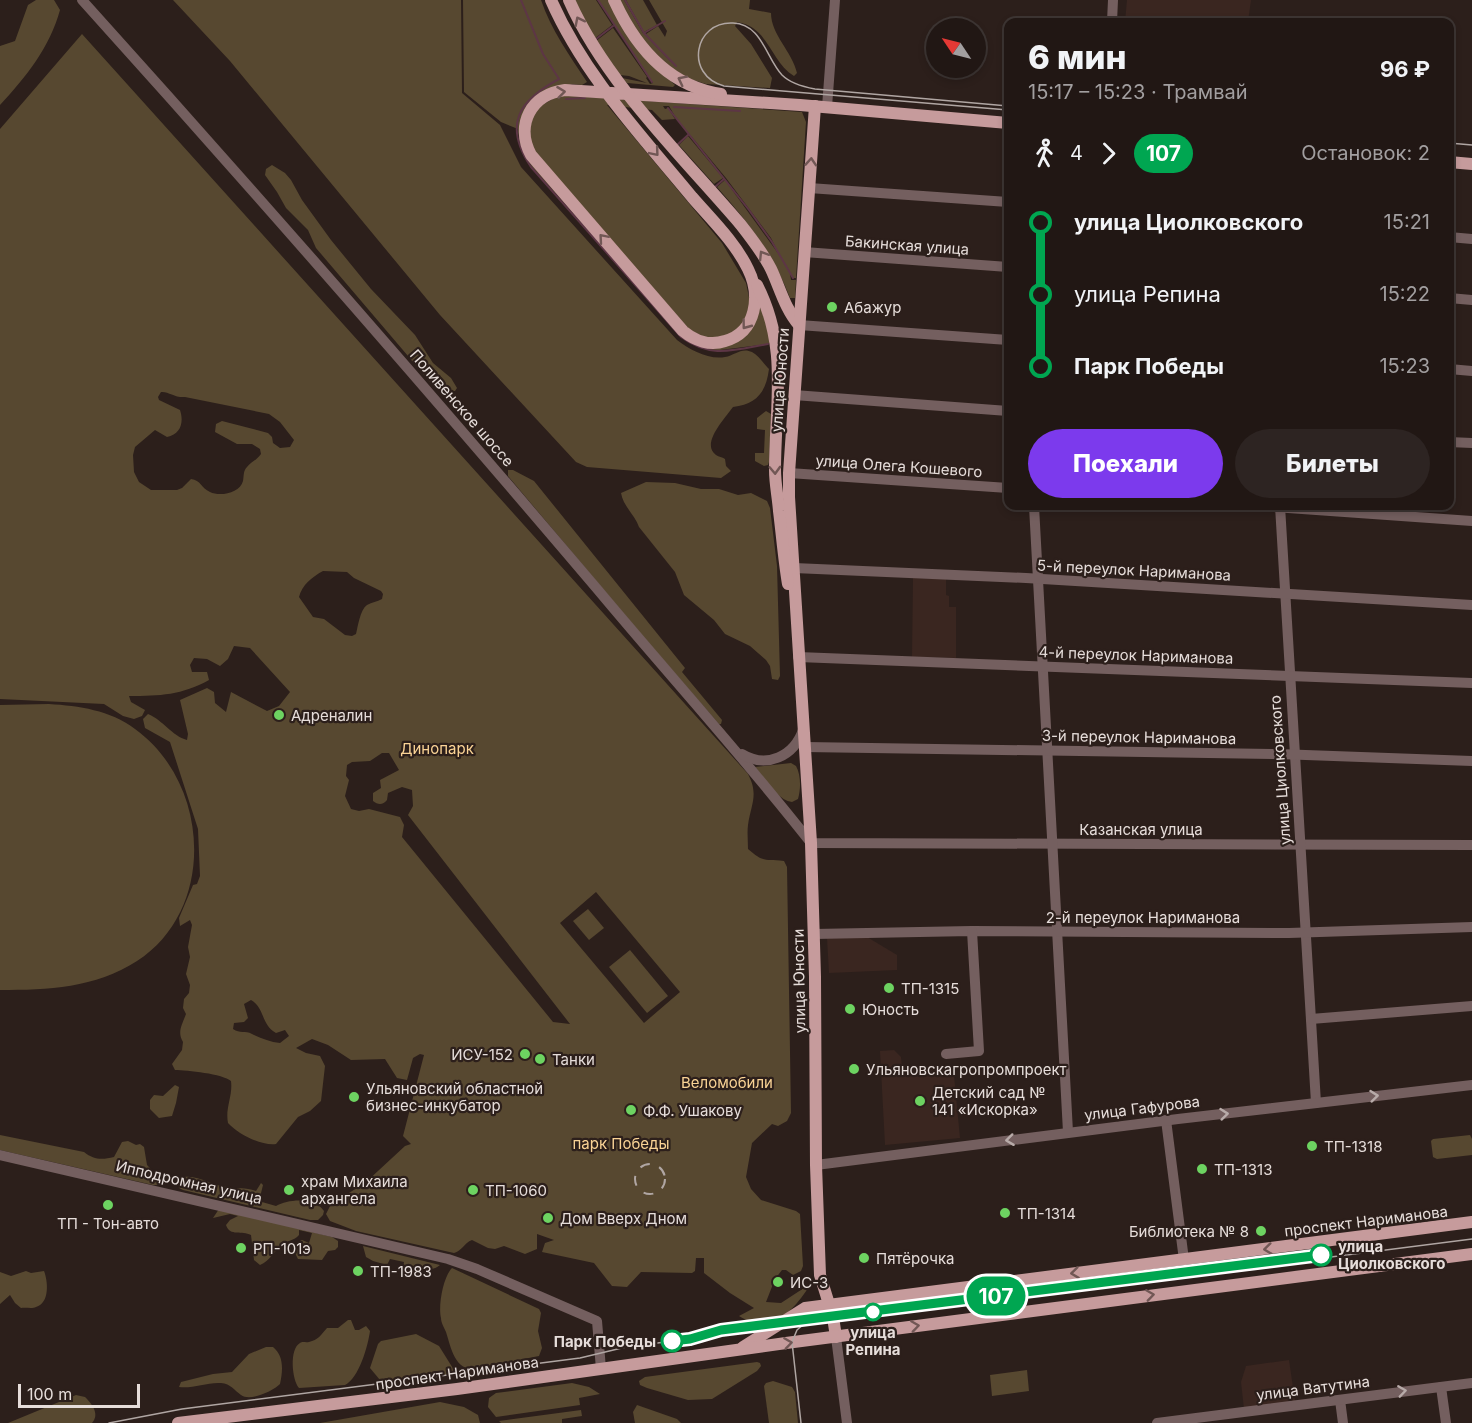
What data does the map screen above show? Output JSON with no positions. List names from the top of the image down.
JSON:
{
  "streets": {
    "main road": ["улица Юности", "проспект Нариманова"],
    "street": [
      "Бакинская улица",
      "Поливенское шоссе",
      "улица Олега Кошевого",
      "5-й переулок Нариманова",
      "4-й переулок Нариманова",
      "3-й переулок Нариманова",
      "улица Циолковского",
      "Казанская улица",
      "2-й переулок Нариманова",
      "улица Гафурова",
      "Ипподромная улица",
      "улица Ватутина"
    ]
  },
  "crossings": [
    ["Бакинская улица", "улица Юности"],
    ["улица Юности", "Поливенское шоссе"],
    ["улица Юности", "улица Олега Кошевого"],
    ["улица Юности", "5-й переулок Нариманова"],
    ["улица Юности", "4-й переулок Нариманова"],
    ["улица Юности", "3-й переулок Нариманова"],
    ["улица Юности", "Казанская улица"],
    ["улица Юности", "2-й переулок Нариманова"],
    ["улица Юности", "улица Гафурова"],
    ["улица Юности", "проспект Нариманова"],
    ["Поливенское шоссе", "Казанская улица"],
    ["5-й переулок Нариманова", "улица Циолковского"],
    ["4-й переулок Нариманова", "улица Циолковского"],
    ["3-й переулок Нариманова", "улица Циолковского"],
    ["улица Циолковского", "Казанская улица"],
    ["улица Циолковского", "2-й переулок Нариманова"],
    ["улица Циолковского", "улица Гафурова"],
    ["Ипподромная улица", "проспект Нариманова"]
  ],
  "parks": ["Динопарк", "Веломобили", "парк Победы"],
  "places": [
    "Абажур",
    "Адреналин",
    "ТП-1315",
    "Юность",
    "ИСУ-152",
    "Танки",
    "Ульяновскагропромпроект",
    "Ульяновский областной бизнес-инкубатор",
    "Детский сад № 141 «Искорка»",
    "Ф.Ф. Ушакову",
    "ТП-1318",
    "ТП-1313",
    "храм Михаила архангела",
    "ТП-1060",
    "ТП - Тон-авто",
    "ТП-1314",
    "Дом Вверх Дном",
    "Библиотека № 8",
    "РП-101э",
    "улица Циолковского",
    "Пятёрочка",
    "ТП-1983",
    "ИС-3",
    "улица Репина",
    "Парк Победы"
  ],
  "lines": ["tram line 107"],
  "scale_bar": "100 m",
  "north": "top left",
  "page": {
    "on_map": "107",
    "heading": ["6 мин", "15:17 – 15:23 · Трамвай", "96 ₽"],
    "legs": ["4", "107", "Остановок: 2"],
    "list": [
      {
        "name": "улица Циолковского",
        "value": "15:21"
      },
      {
        "name": "улица Репина",
        "value": "15:22"
      },
      {
        "name": "Парк Победы",
        "value": "15:23"
      }
    ],
    "buttons": ["Поехали", "Билеты"],
    "scale": "100 m"
  }
}
